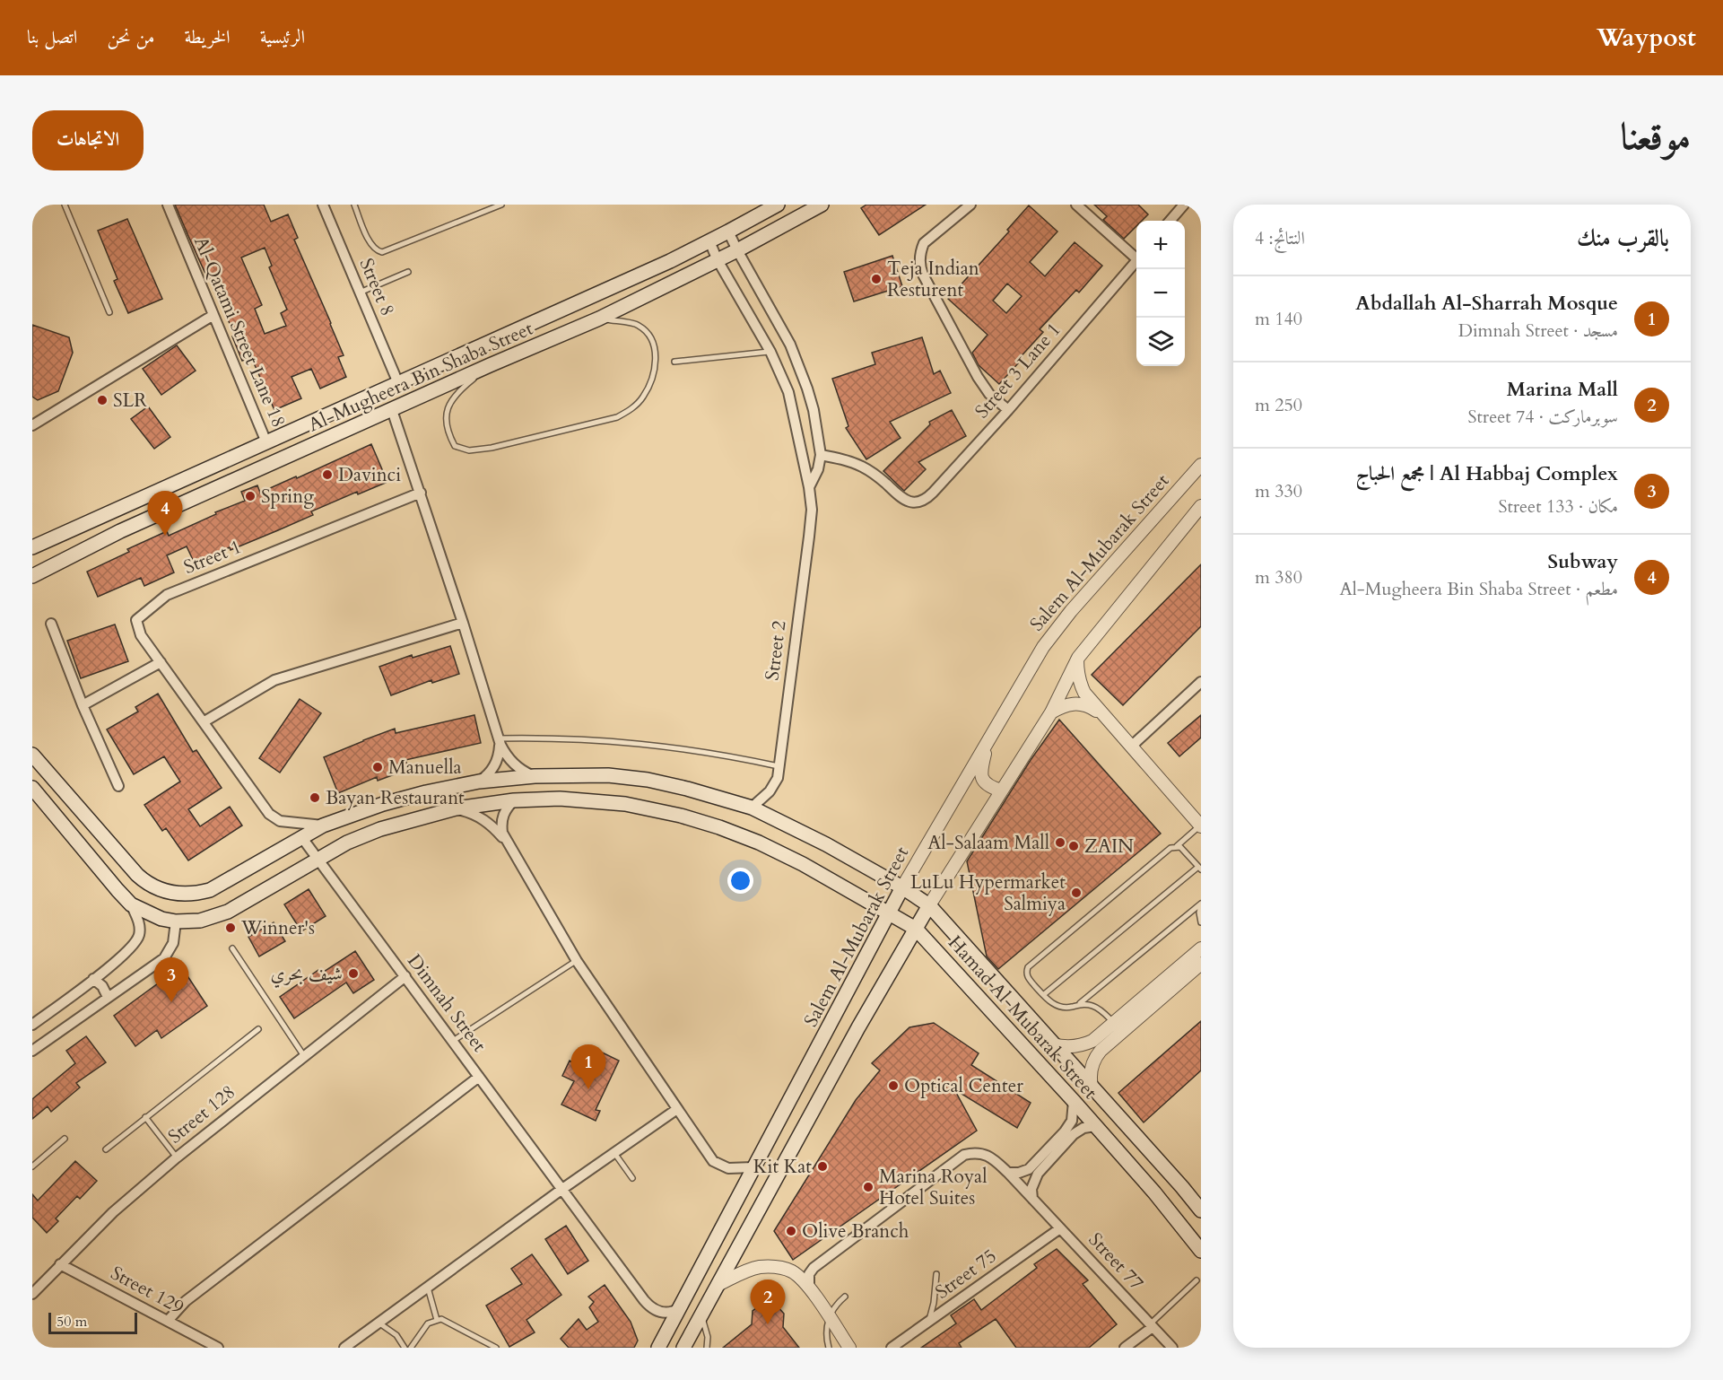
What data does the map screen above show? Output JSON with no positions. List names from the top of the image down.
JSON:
{
  "streets": {
    "main road": ["Al-Mugheera Bin Shaba Street", "Salem Al-Mubarak Street", "Hamad Al-Mubarak Street"],
    "street": [
      "Street 8",
      "Al-Qatami Street Lane 18",
      "Street 3 Lane 1",
      "Street 1",
      "Street 2",
      "Dimnah Street",
      "Street 128",
      "Street 77",
      "Street 75",
      "Street 129"
    ]
  },
  "crossings": [
    ["Street 8", "Al-Mugheera Bin Shaba Street"],
    ["Al-Qatami Street Lane 18", "Al-Mugheera Bin Shaba Street"],
    ["Street 3 Lane 1", "Street 2"],
    ["Al-Mugheera Bin Shaba Street", "Street 2"],
    ["Salem Al-Mubarak Street", "Dimnah Street"],
    ["Salem Al-Mubarak Street", "Hamad Al-Mubarak Street"],
    ["Street 1", "Hamad Al-Mubarak Street"],
    ["Street 2", "Hamad Al-Mubarak Street"],
    ["Dimnah Street", "Hamad Al-Mubarak Street"],
    ["Dimnah Street", "Street 128"],
    ["Street 128", "Street 129"],
    ["Street 77", "Street 75"]
  ],
  "places": [
    "Teja Indian Resturent",
    "SLR",
    "Davinci",
    "Spring",
    "Manuella",
    "Bayan Restaurant",
    "Al-Salaam Mall",
    "ZAIN",
    "LuLu Hypermarket Salmiya",
    "Winner's",
    "شيف بحري",
    "Optical Center",
    "Kit Kat",
    "Marina Royal Hotel Suites",
    "Olive Branch"
  ],
  "scale_bar": "50 m",
  "page": {
    "header": "Waypost",
    "nav": [
      "الرئيسية",
      "الخريطة",
      "من نحن",
      "اتصل بنا"
    ],
    "title": "موقعنا",
    "buttons": "الاتجاهات",
    "heading": ["بالقرب منك", "النتائج: 4"],
    "map_buttons": ["+", "−"],
    "list": [
      {
        "mark": "1",
        "name": "Abdallah Al-Sharrah Mosque",
        "note": "مسجد · Dimnah Street",
        "value": "140 m"
      },
      {
        "mark": "2",
        "name": "Marina Mall",
        "note": "سوبرماركت · Street 74",
        "value": "250 m"
      },
      {
        "mark": "3",
        "name": "Al Habbaj Complex | مجمع الحباج",
        "note": "مكان · Street 133",
        "value": "330 m"
      },
      {
        "mark": "4",
        "name": "Subway",
        "note": "مطعم · Al-Mugheera Bin Shaba Street",
        "value": "380 m"
      }
    ],
    "pins": [
      "4",
      "3",
      "1",
      "2"
    ],
    "scale": "50 m"
  }
}
